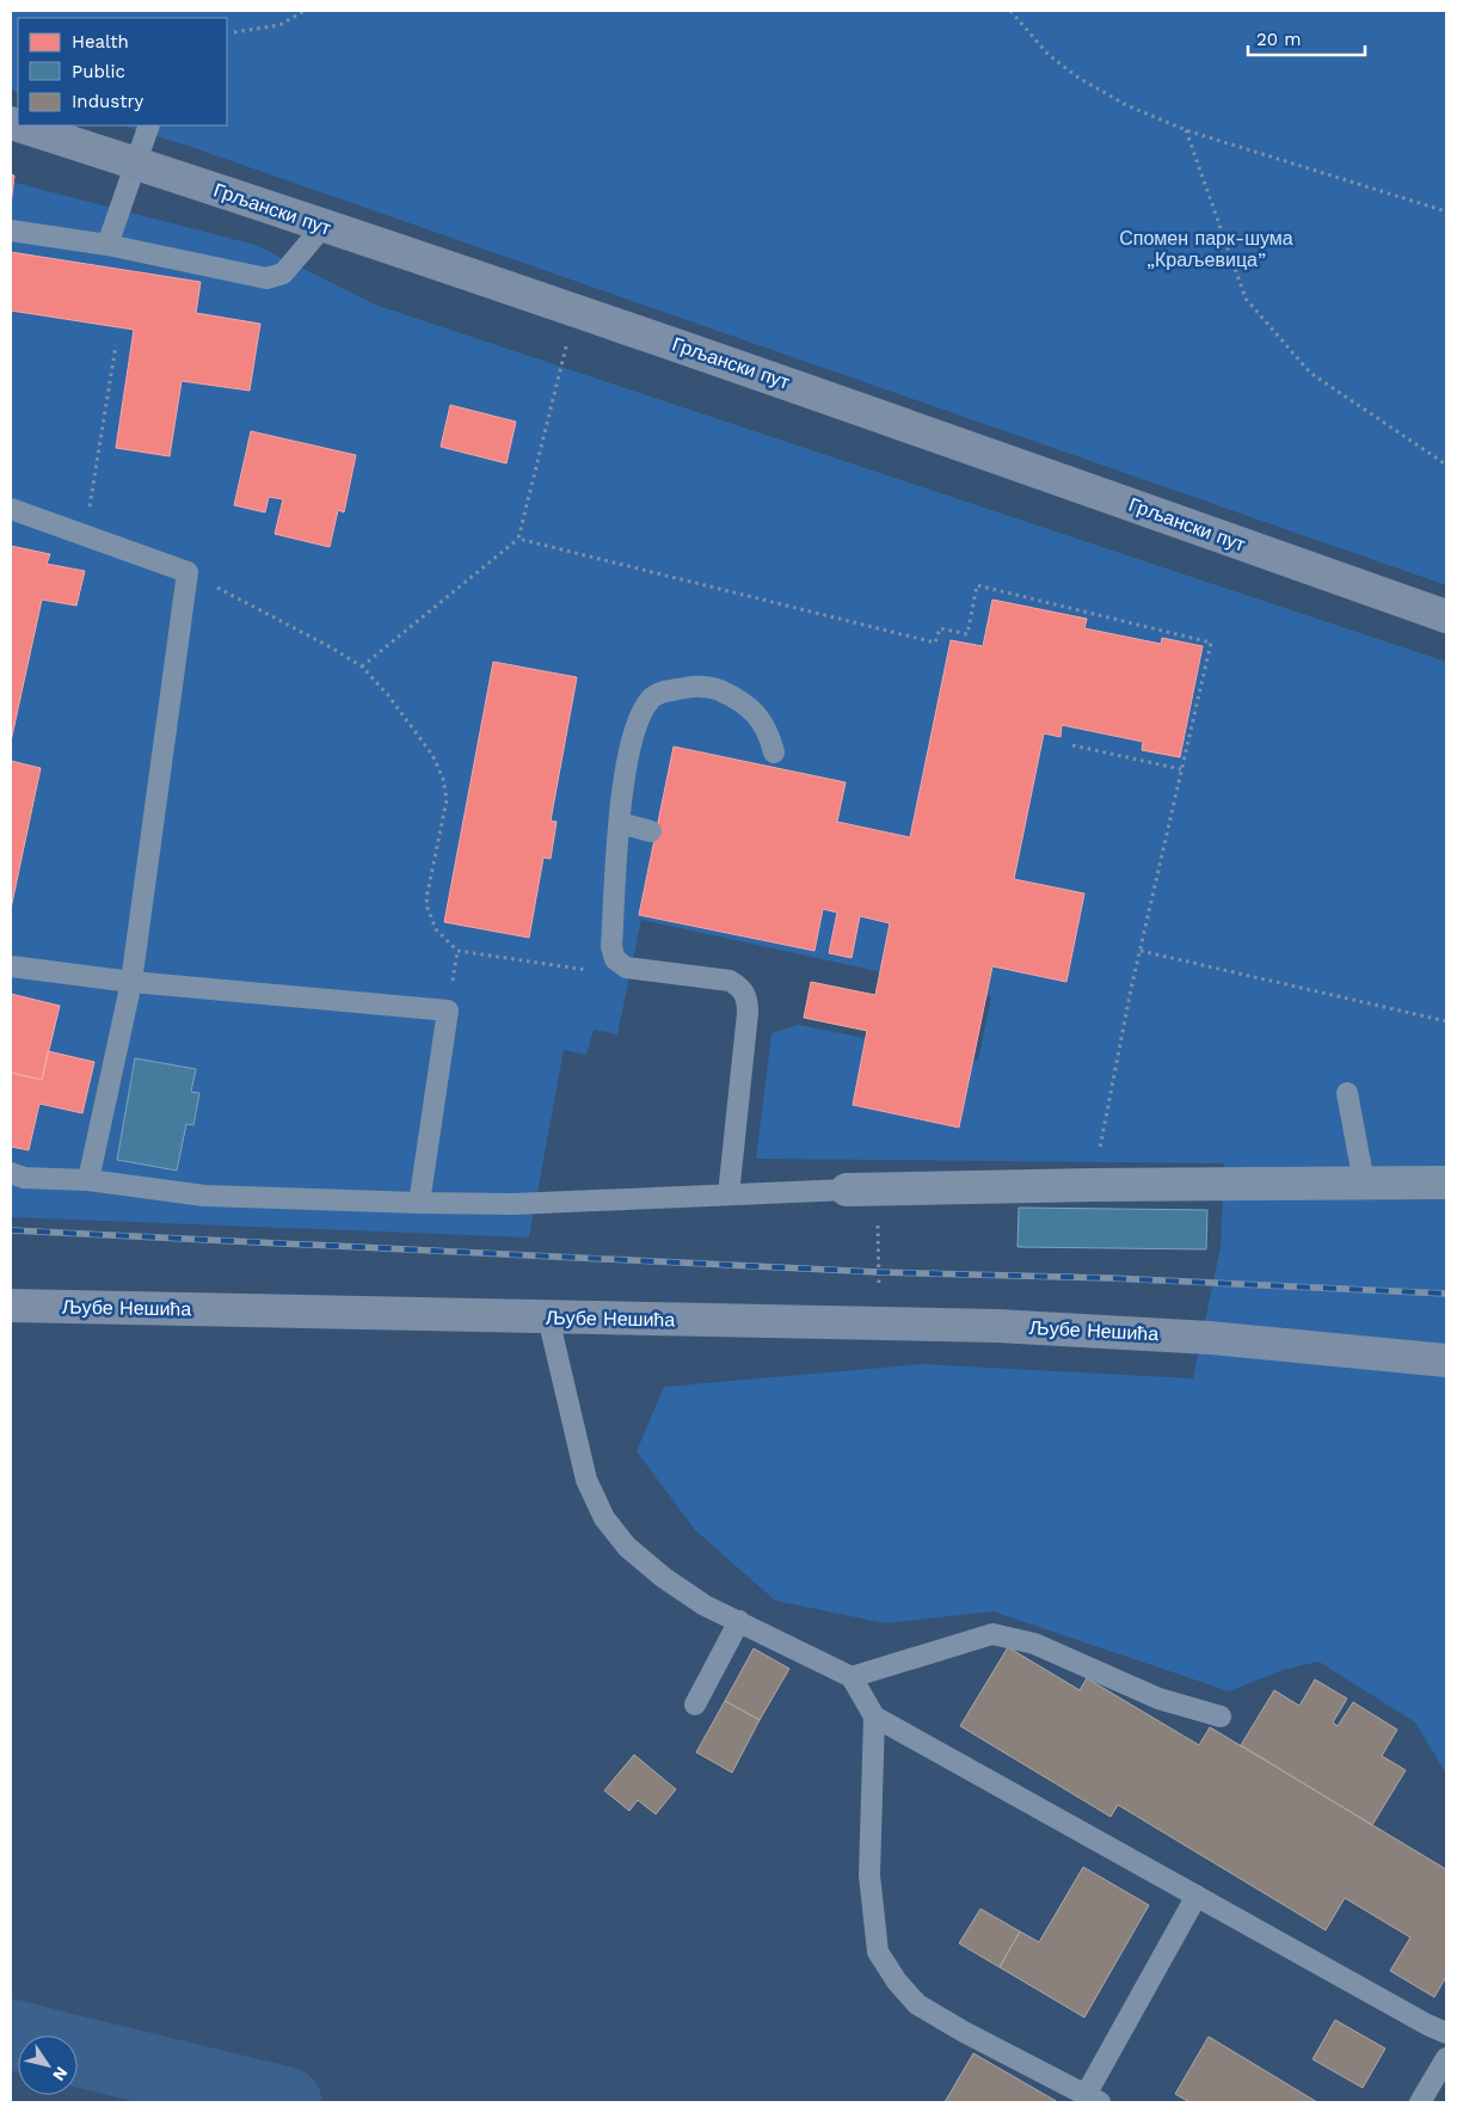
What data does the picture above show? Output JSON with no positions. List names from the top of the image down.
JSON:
{
  "streets": {
    "main road": ["Грљански пут", "Љубе Нешића"]
  },
  "parks": ["Спомен парк-шума „Краљевица”"],
  "legend": ["Health", "Public", "Industry"],
  "scale_bar": "20 m",
  "north": "bottom right"
}
